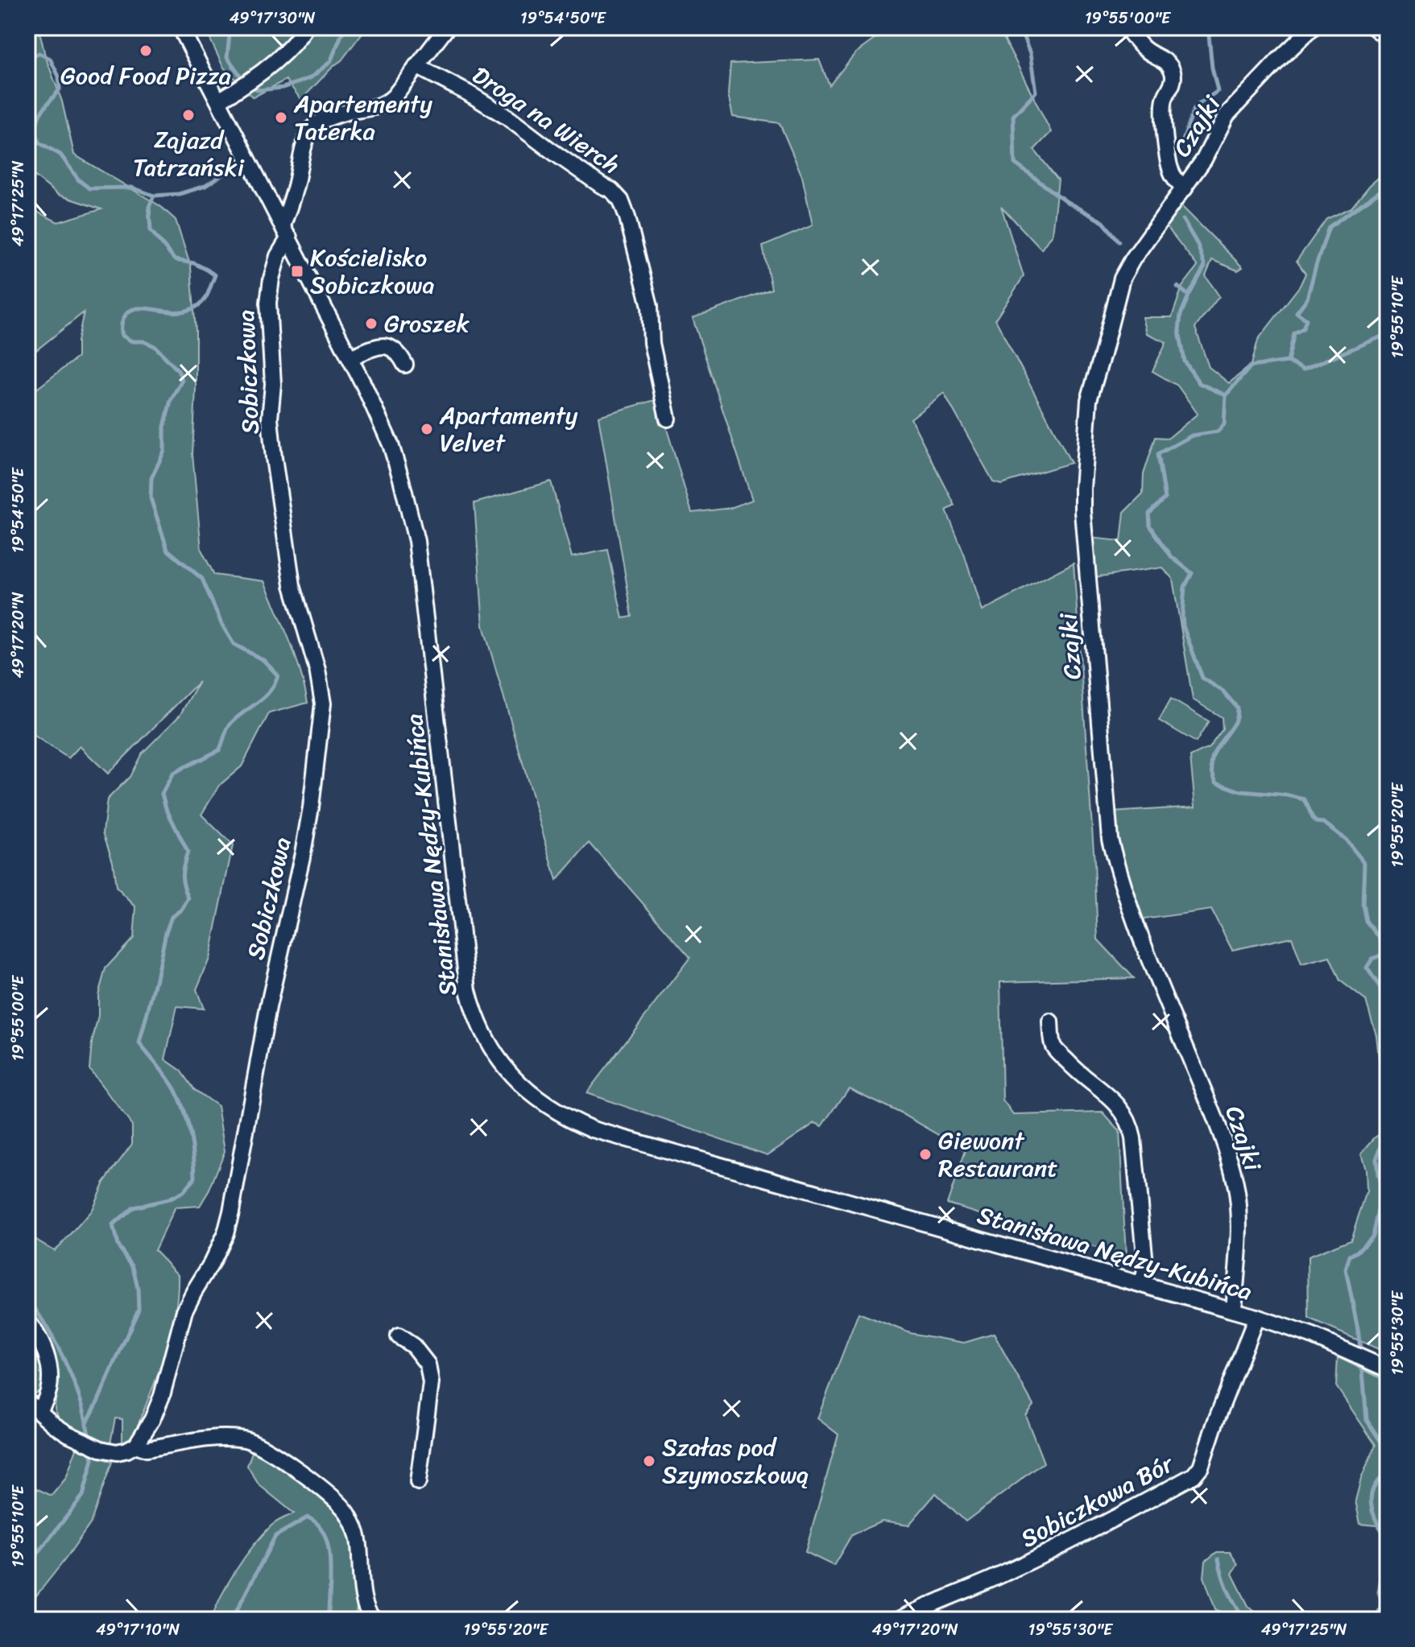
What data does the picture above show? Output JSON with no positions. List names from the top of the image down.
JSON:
{
  "streets": {
    "street": [
      "Droga na Wierch",
      "Czajki",
      "Sobiczkowa",
      "Stanisława Nędzy-Kubińca",
      "Sobiczkowa Bór"
    ]
  },
  "crossings": [
    ["Droga na Wierch", "Sobiczkowa"],
    ["Czajki", "Stanisława Nędzy-Kubińca"],
    ["Sobiczkowa", "Stanisława Nędzy-Kubińca"],
    ["Stanisława Nędzy-Kubińca", "Sobiczkowa Bór"]
  ],
  "places": {
    "other": [
      "Good Food Pizza",
      "Zajazd Tatrzański",
      "Apartementy Taterka",
      "Groszek",
      "Apartamenty Velvet",
      "Giewont Restaurant",
      "Szałas pod Szymoszkową"
    ],
    "transit": ["Kościelisko Sobiczkowa"]
  },
  "coordinates": [
    "49°17'30\"N",
    "19°54'50\"E",
    "19°55'00\"E",
    "49°17'25\"N",
    "19°55'10\"E",
    "49°17'20\"N",
    "19°55'20\"E",
    "19°55'30\"E",
    "49°17'10\"N"
  ]
}
